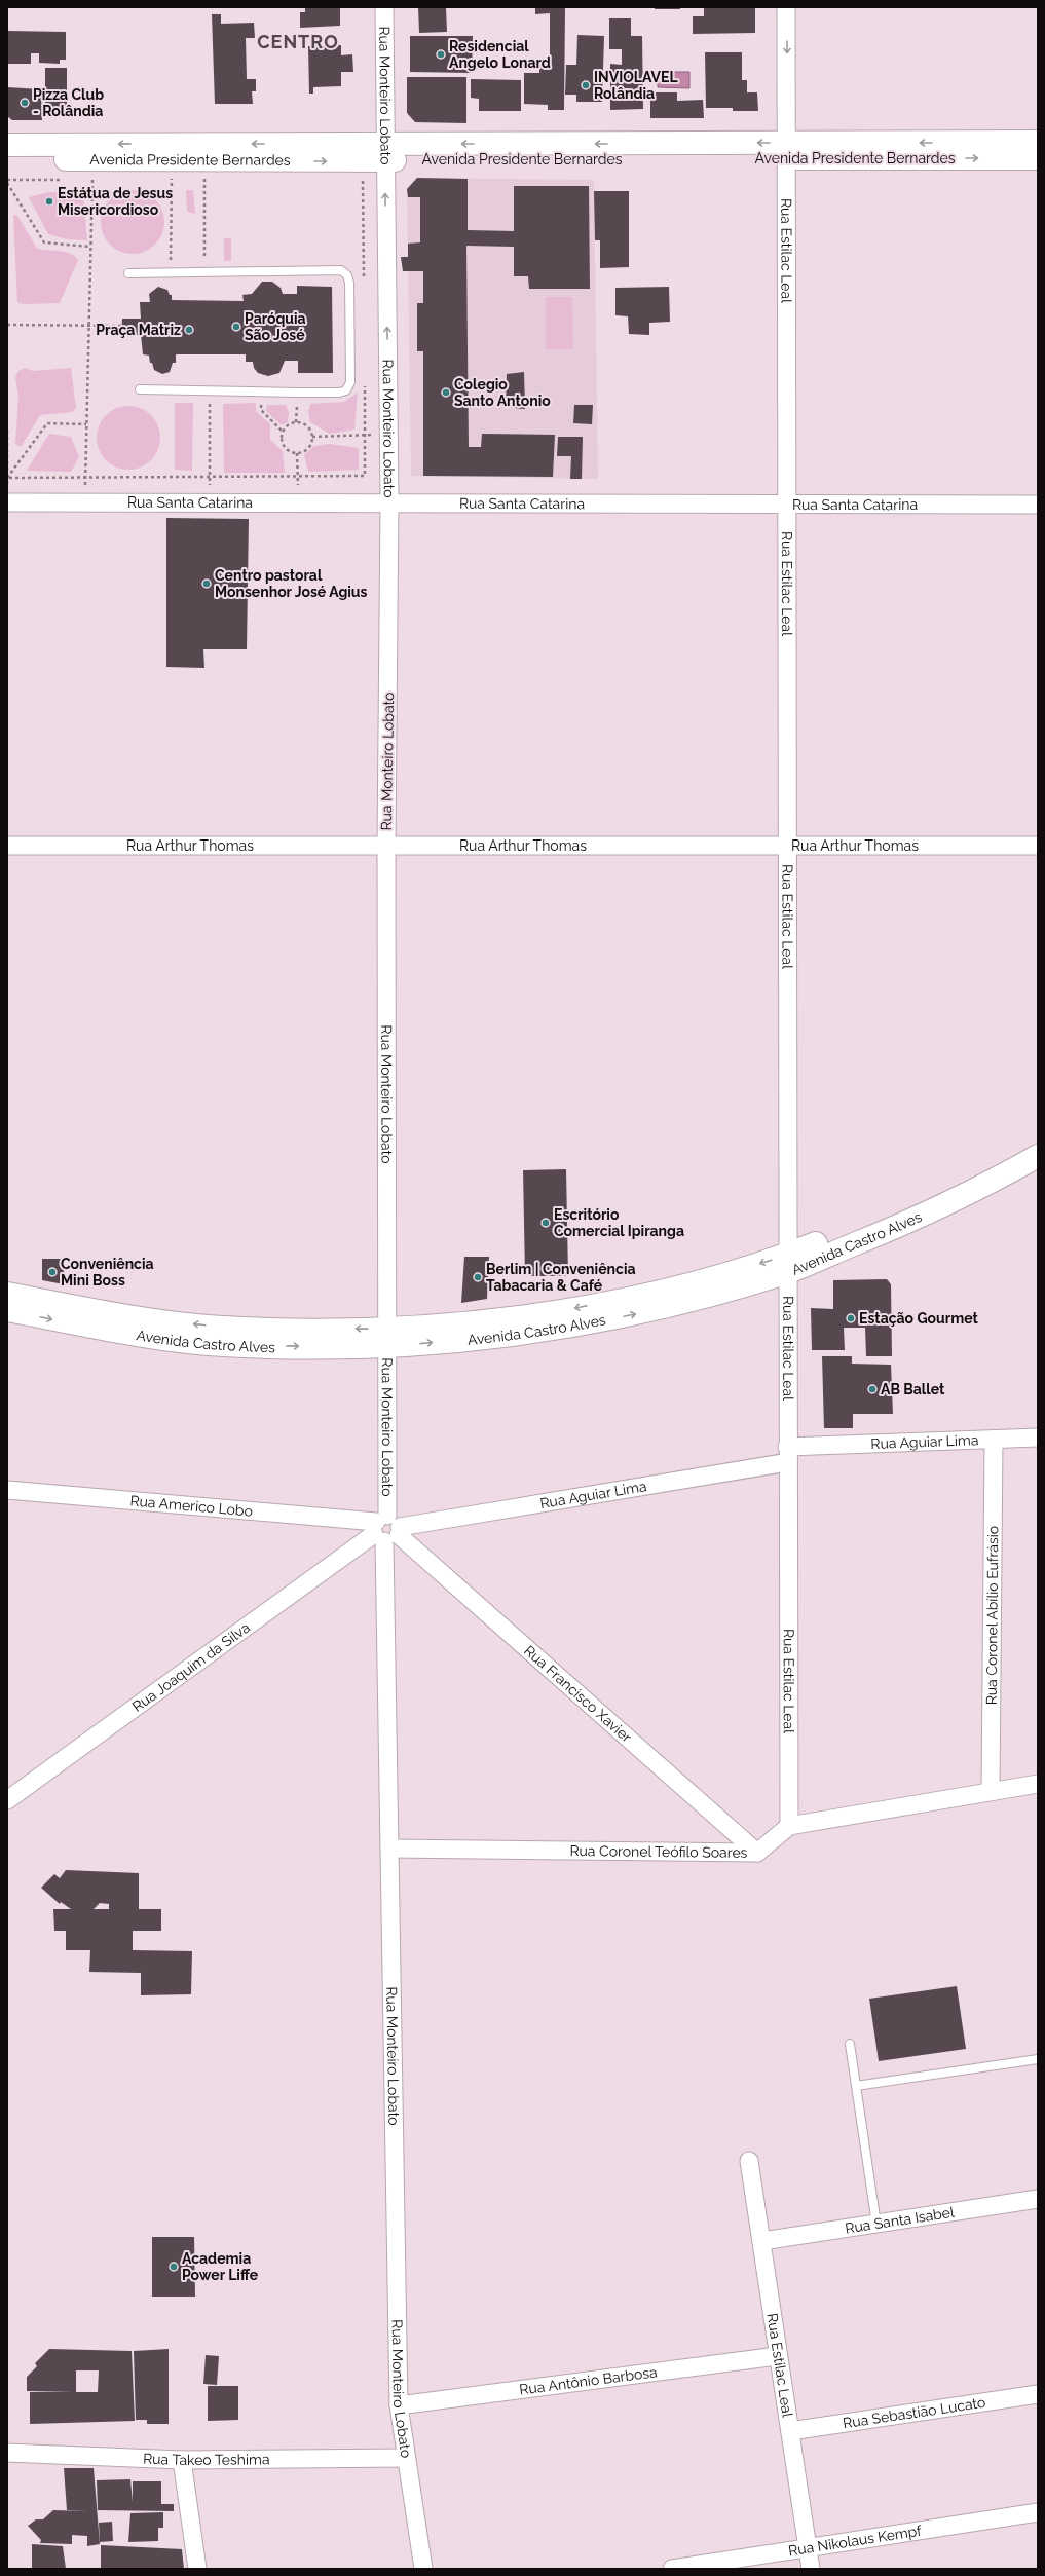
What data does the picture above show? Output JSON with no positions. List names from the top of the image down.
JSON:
{
  "streets": {
    "street": [
      "Rua Monteiro Lobato",
      "Avenida Presidente Bernardes",
      "Rua Estilac Leal",
      "Rua Santa Catarina",
      "Rua Arthur Thomas",
      "Avenida Castro Alves",
      "Rua Aguiar Lima",
      "Rua Americo Lobo",
      "Rua Coronel Abílio Eufrásio",
      "Rua Joaquim da Silva",
      "Rua Francisco Xavier",
      "Rua Coronel Teófilo Soares",
      "Rua Santa Isabel",
      "Rua Antônio Barbosa",
      "Rua Sebastião Lucato",
      "Rua Takeo Teshima",
      "Rua Nikolaus Kempf"
    ]
  },
  "crossings": [
    ["Rua Monteiro Lobato", "Avenida Presidente Bernardes"],
    ["Rua Monteiro Lobato", "Rua Santa Catarina"],
    ["Rua Monteiro Lobato", "Rua Arthur Thomas"],
    ["Rua Monteiro Lobato", "Avenida Castro Alves"],
    ["Rua Monteiro Lobato", "Rua Aguiar Lima"],
    ["Rua Monteiro Lobato", "Rua Americo Lobo"],
    ["Rua Monteiro Lobato", "Rua Joaquim da Silva"],
    ["Rua Monteiro Lobato", "Rua Francisco Xavier"],
    ["Rua Monteiro Lobato", "Rua Coronel Teófilo Soares"],
    ["Rua Monteiro Lobato", "Rua Antônio Barbosa"],
    ["Rua Monteiro Lobato", "Rua Takeo Teshima"],
    ["Avenida Presidente Bernardes", "Rua Estilac Leal"],
    ["Rua Estilac Leal", "Rua Santa Catarina"],
    ["Rua Estilac Leal", "Rua Arthur Thomas"],
    ["Rua Estilac Leal", "Avenida Castro Alves"],
    ["Rua Estilac Leal", "Rua Aguiar Lima"],
    ["Rua Estilac Leal", "Rua Coronel Teófilo Soares"],
    ["Rua Estilac Leal", "Rua Santa Isabel"],
    ["Rua Estilac Leal", "Rua Antônio Barbosa"],
    ["Rua Estilac Leal", "Rua Sebastião Lucato"],
    ["Rua Estilac Leal", "Rua Nikolaus Kempf"],
    ["Rua Aguiar Lima", "Rua Americo Lobo"],
    ["Rua Aguiar Lima", "Rua Coronel Abílio Eufrásio"],
    ["Rua Aguiar Lima", "Rua Joaquim da Silva"],
    ["Rua Aguiar Lima", "Rua Francisco Xavier"],
    ["Rua Americo Lobo", "Rua Joaquim da Silva"],
    ["Rua Americo Lobo", "Rua Francisco Xavier"],
    ["Rua Joaquim da Silva", "Rua Francisco Xavier"],
    ["Rua Francisco Xavier", "Rua Coronel Teófilo Soares"]
  ],
  "districts": ["CENTRO"],
  "places": [
    "Residencial Angelo Lonard",
    "INVIOLAVEL Rolândia",
    "Pizza Club - Rolândia",
    "Estátua de Jesus Misericordioso",
    "Paróquia São José",
    "Praça Matriz",
    "Colegio Santo Antonio",
    "Centro pastoral Monsenhor José Agius",
    "Escritório Comercial Ipiranga",
    "Conveniência Mini Boss",
    "Berlim | Conveniência Tabacaria & Café",
    "Estação Gourmet",
    "AB Ballet",
    "Academia Power Liffe"
  ]
}
